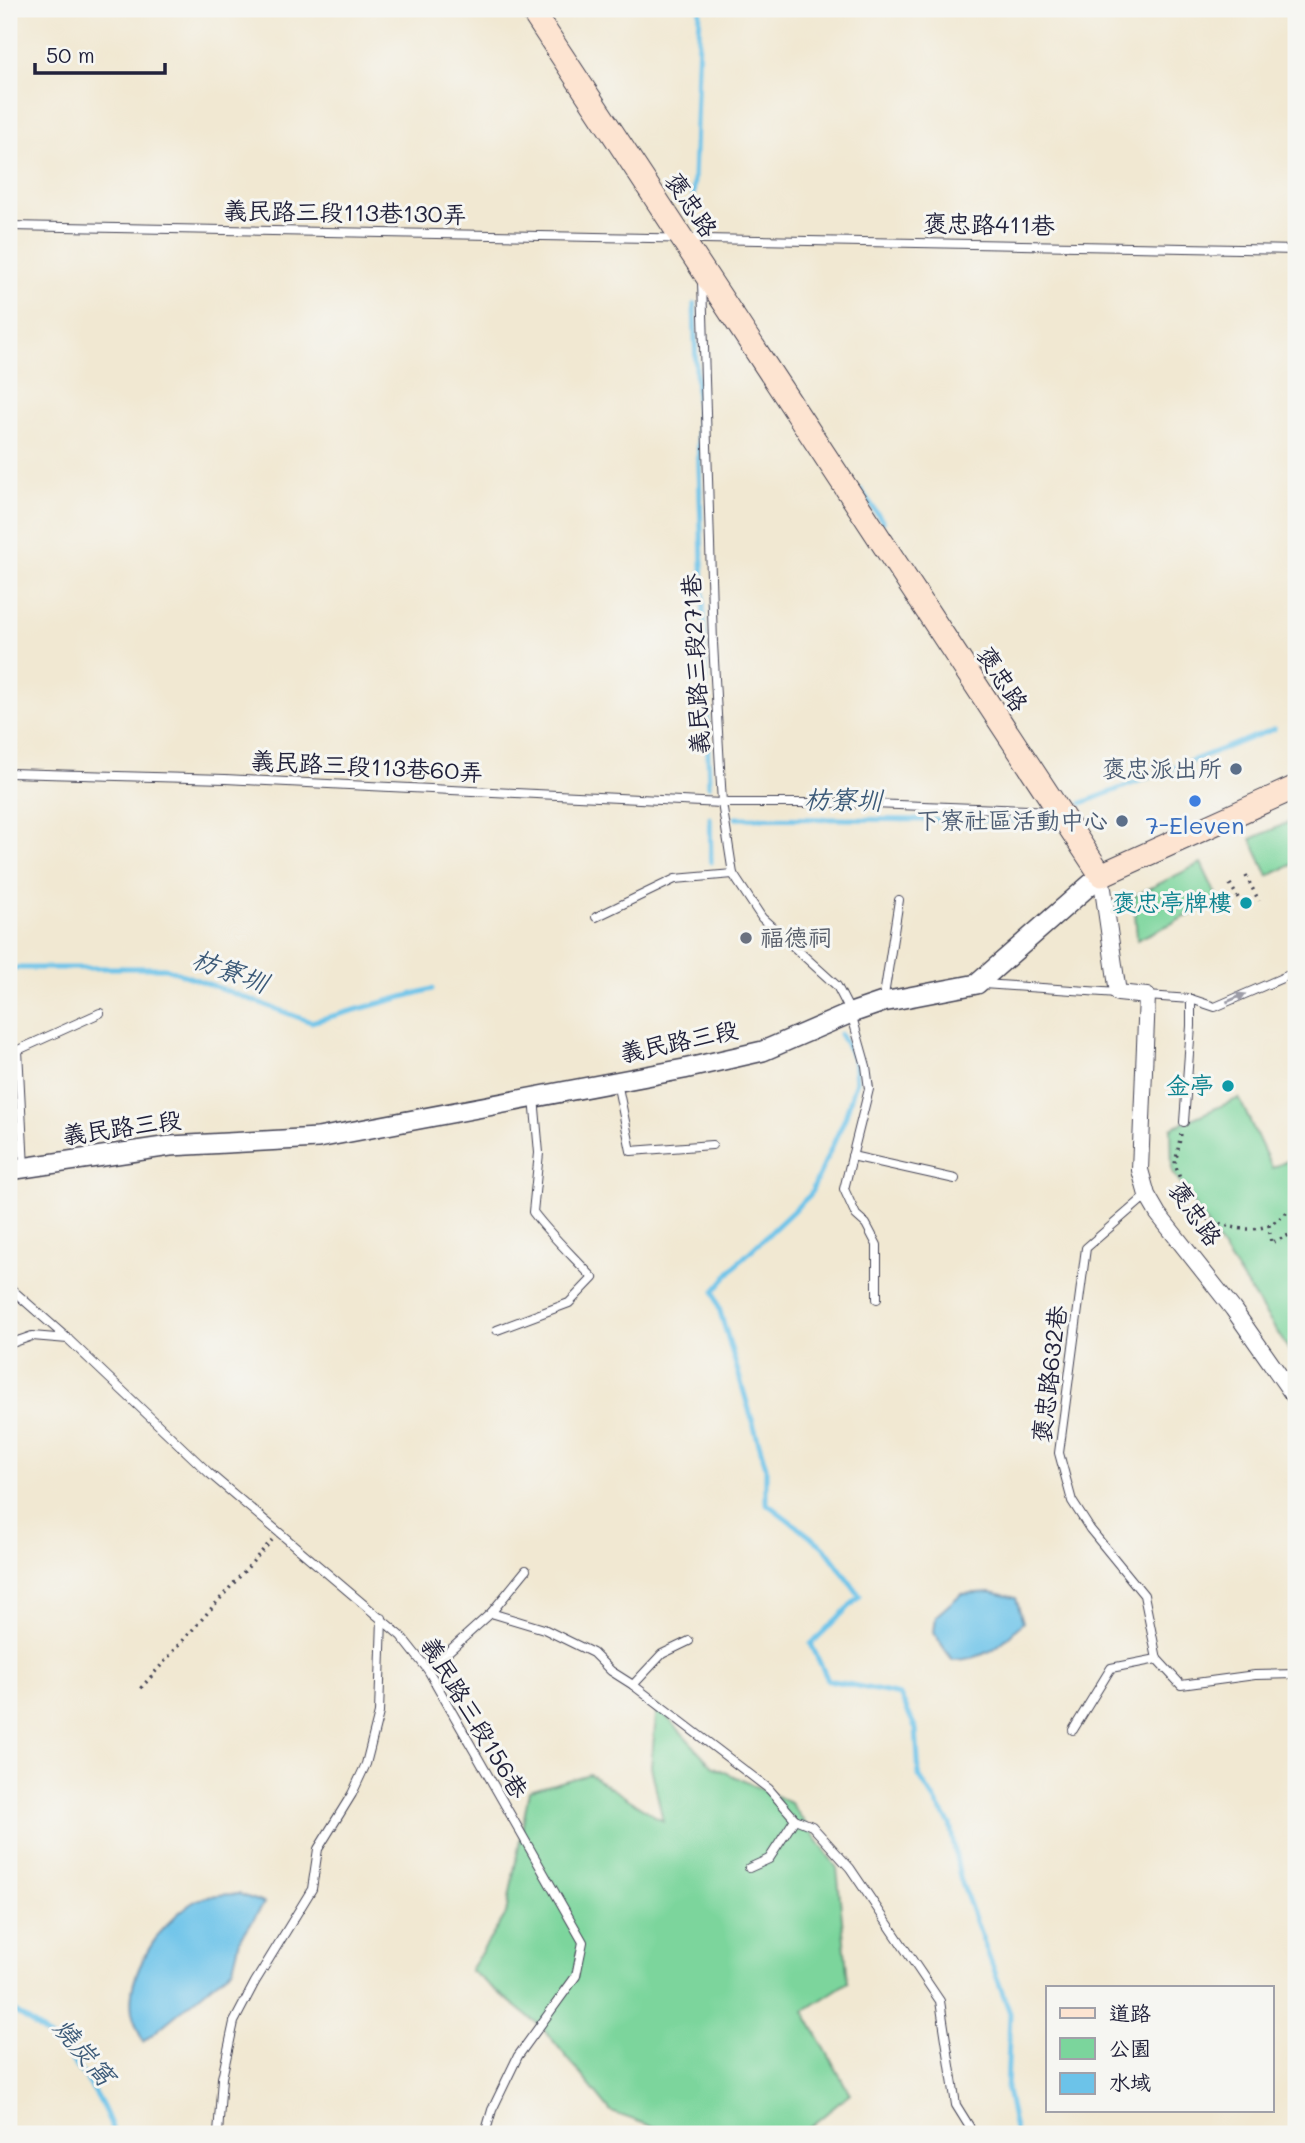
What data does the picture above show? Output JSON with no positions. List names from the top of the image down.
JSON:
{
  "streets": {
    "main road": ["褒忠路"],
    "street": ["義民路三段"],
    "lane": [
      "義民路三段113巷130弄",
      "褒忠路411巷",
      "義民路三段271巷",
      "義民路三段113巷60弄",
      "褒忠路632巷",
      "義民路三段156巷"
    ]
  },
  "crossings": [
    ["褒忠路", "義民路三段113巷130弄"],
    ["褒忠路", "褒忠路411巷"],
    ["褒忠路", "義民路三段271巷"],
    ["褒忠路", "義民路三段113巷60弄"],
    ["褒忠路", "褒忠路632巷"],
    ["義民路三段113巷130弄", "褒忠路411巷"],
    ["義民路三段271巷", "義民路三段113巷60弄"],
    ["義民路三段271巷", "義民路三段"]
  ],
  "water": ["枋寮圳", "燒炭窩"],
  "places": [
    "褒忠派出所",
    "7-Eleven",
    "下寮社區活動中心",
    "褒忠亭牌樓",
    "福德祠",
    "金亭"
  ],
  "legend": ["道路", "公園", "水域"],
  "scale_bar": "50 m"
}
